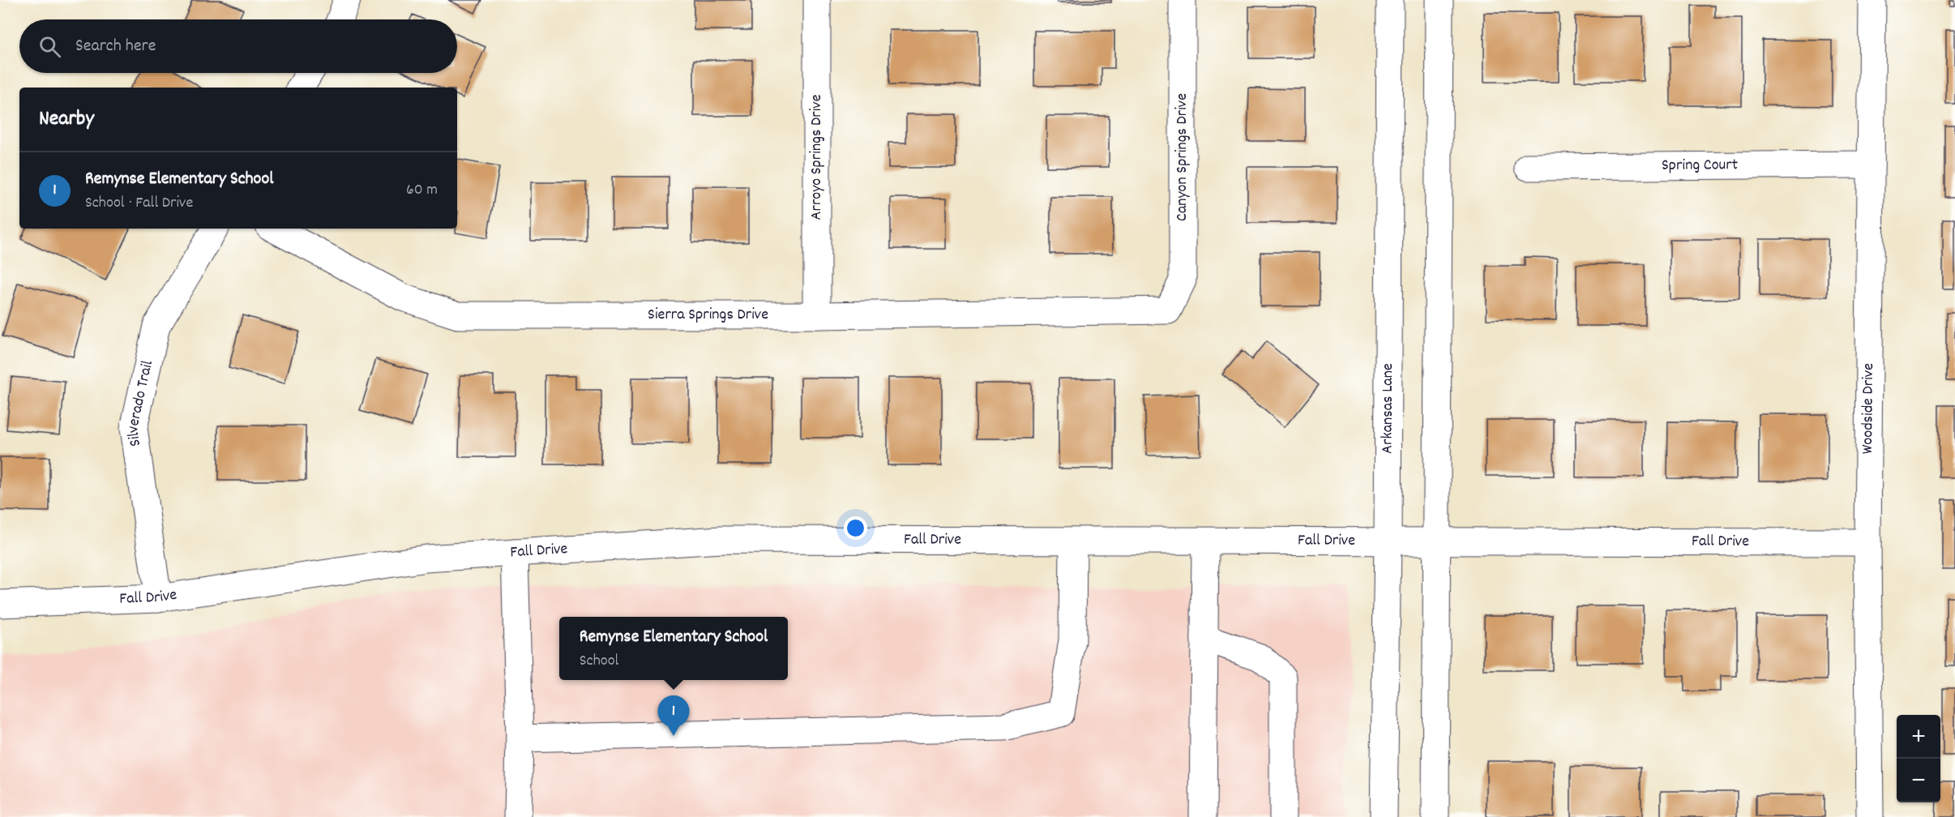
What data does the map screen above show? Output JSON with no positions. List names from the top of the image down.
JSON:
{
  "streets": {
    "street": [
      "Arroyo Springs Drive",
      "Canyon Springs Drive",
      "Spring Court",
      "Sierra Springs Drive",
      "Silverado Trail",
      "Arkansas Lane",
      "Woodside Drive",
      "Fall Drive"
    ]
  },
  "crossings": [
    ["Arroyo Springs Drive", "Sierra Springs Drive"],
    ["Canyon Springs Drive", "Sierra Springs Drive"],
    ["Spring Court", "Woodside Drive"],
    ["Silverado Trail", "Fall Drive"],
    ["Arkansas Lane", "Fall Drive"],
    ["Woodside Drive", "Fall Drive"]
  ],
  "page": {
    "search": "Search here",
    "heading": "Nearby",
    "list": [
      {
        "mark": "1",
        "name": "Remynse Elementary School",
        "note": "School · Fall Drive",
        "value": "60 m"
      }
    ],
    "popup": ["Remynse Elementary School", "School"],
    "pins": "1",
    "map_buttons": ["+", "−"]
  }
}
